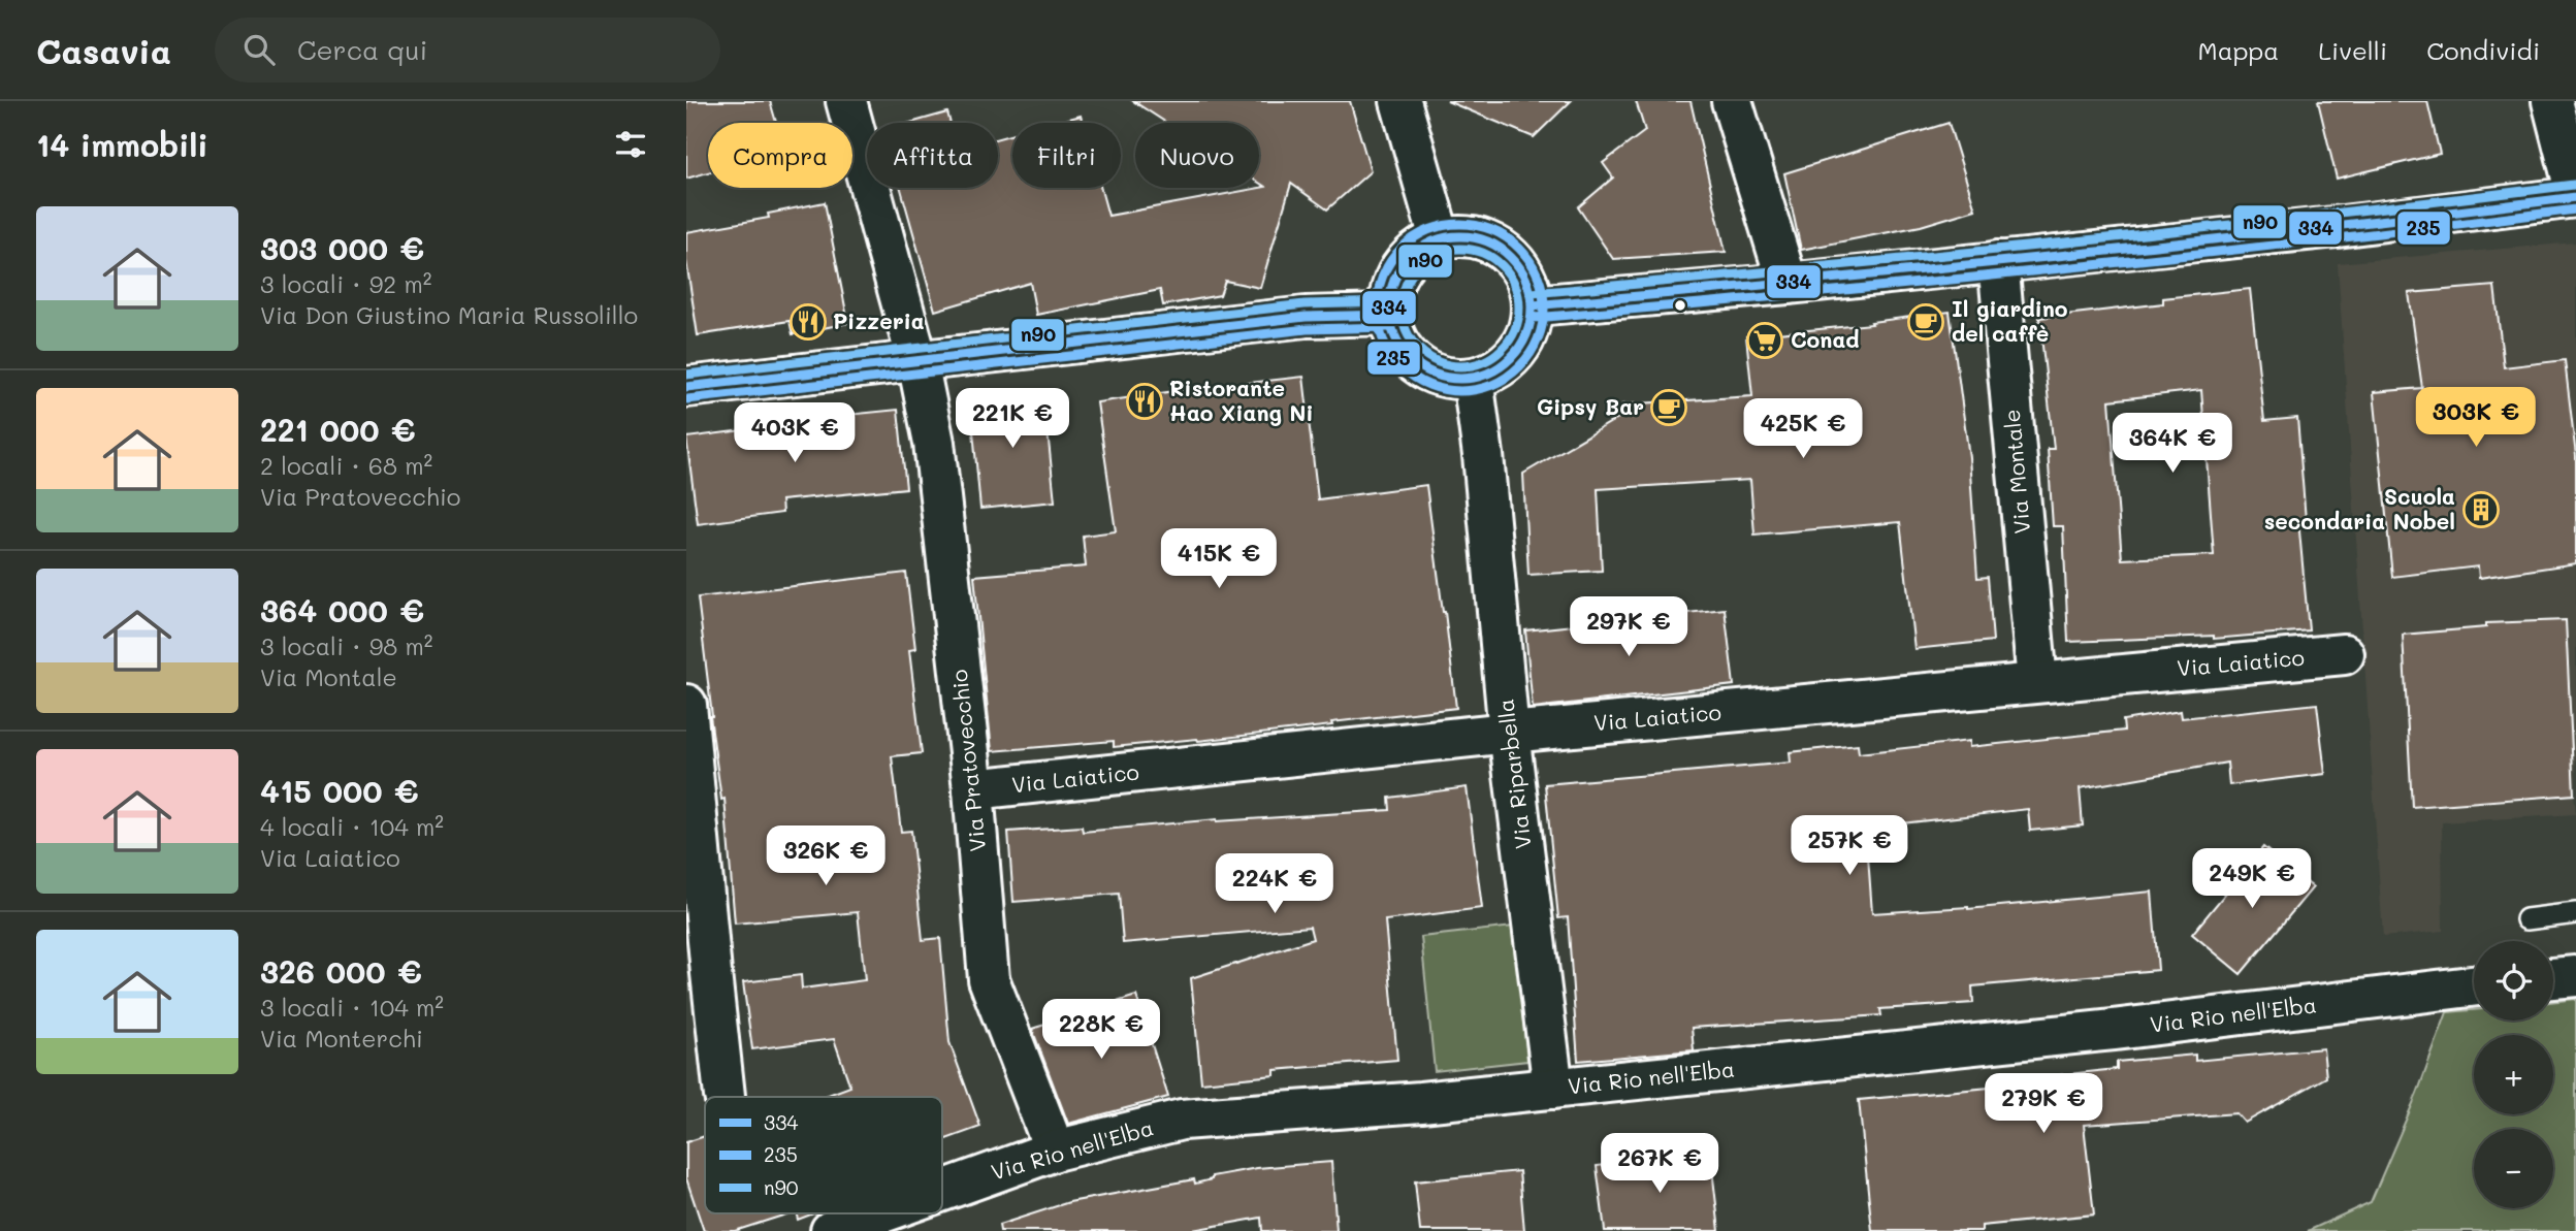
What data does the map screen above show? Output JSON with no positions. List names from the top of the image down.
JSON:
{
  "streets": {
    "street": [
      "Via Montale",
      "Via Laiatico",
      "Via Pratovecchio",
      "Via Riparbella",
      "Via Rio nell'Elba"
    ]
  },
  "crossings": [
    ["Via Montale", "Via Laiatico"],
    ["Via Laiatico", "Via Pratovecchio"],
    ["Via Laiatico", "Via Riparbella"],
    ["Via Pratovecchio", "Via Rio nell'Elba"],
    ["Via Riparbella", "Via Rio nell'Elba"]
  ],
  "places": {
    "restaurant": ["Pizzeria", "Ristorante Hao Xiang Ni"],
    "cafe": ["Il giardino del caffè", "Gipsy Bar"],
    "supermarket": ["Conad"],
    "building": ["Scuola secondaria Nobel"]
  },
  "lines": ["transit line n90", "transit line 334", "transit line 235"],
  "legend": ["334", "235", "n90"],
  "page": {
    "header": "Casavia",
    "search": "Cerca qui",
    "nav": ["Mappa", "Livelli", "Condividi"],
    "heading": "14 immobili",
    "chip": [
      "Compra",
      "Affitta",
      "Filtri",
      "Nuovo"
    ],
    "list": [
      {
        "name": "303 000 €",
        "note": "3 locali · 92 m² · Via Don Giustino Maria Russolillo"
      },
      {
        "name": "221 000 €",
        "note": "2 locali · 68 m² · Via Pratovecchio"
      },
      {
        "name": "364 000 €",
        "note": "3 locali · 98 m² · Via Montale"
      },
      {
        "name": "415 000 €",
        "note": "4 locali · 104 m² · Via Laiatico"
      },
      {
        "name": "326 000 €",
        "note": "3 locali · 104 m² · Via Monterchi"
      }
    ],
    "price": [
      "303K €",
      "221K €",
      "425K €",
      "403K €",
      "364K €",
      "415K €",
      "297K €",
      "257K €",
      "326K €",
      "249K €",
      "224K €",
      "228K €",
      "279K €",
      "267K €"
    ],
    "map_buttons": ["+", "−"]
  }
}
